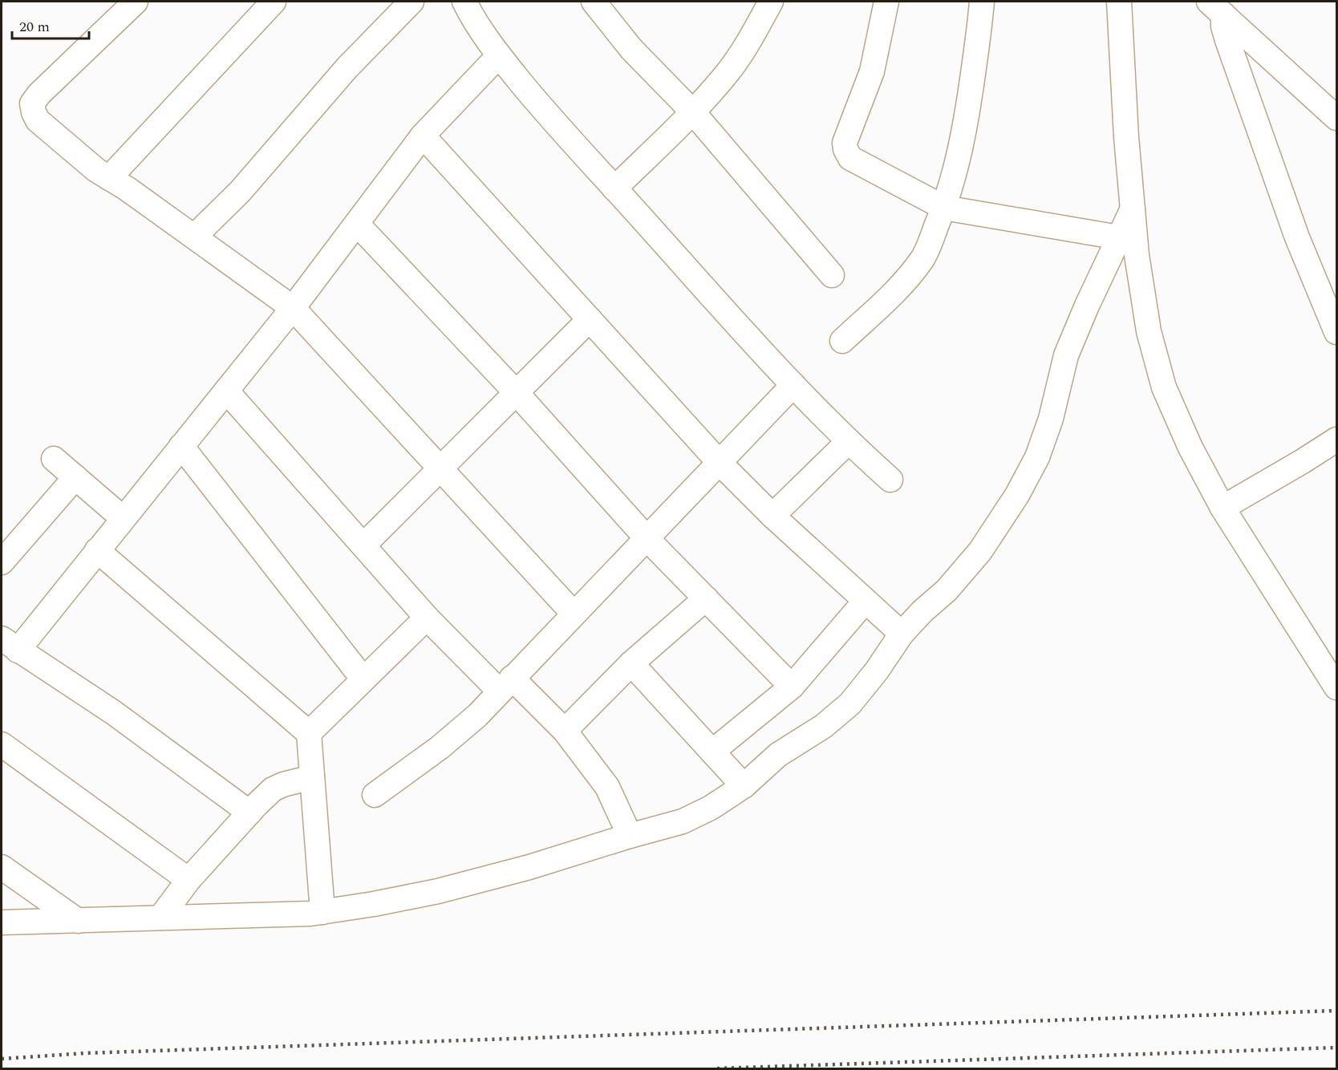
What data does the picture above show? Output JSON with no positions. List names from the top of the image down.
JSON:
{
  "scale_bar": "20 m"
}
